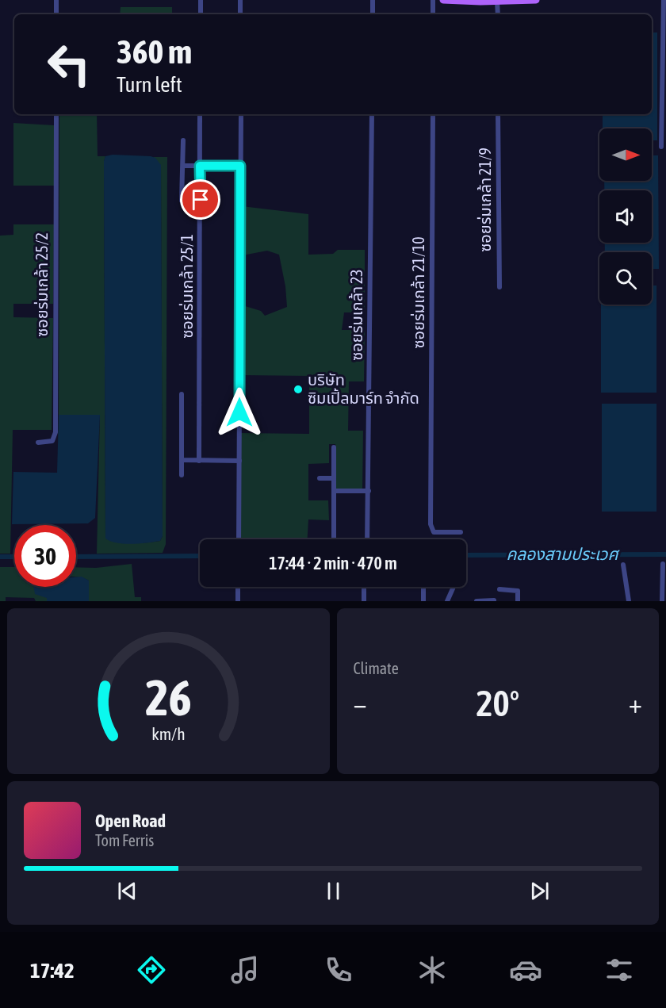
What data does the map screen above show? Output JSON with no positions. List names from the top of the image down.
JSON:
{
  "streets": {
    "street": [
      "ซอยร่มเกล้า 21/9",
      "ซอยร่มเกล้า 25/2",
      "ซอยร่มเกล้า 25/1",
      "ซอยร่มเกล้า 21/10",
      "ซอยร่มเกล้า 23"
    ]
  },
  "water": ["คลองสามประเวศ"],
  "places": ["บริษัท ซิมเปิ้ลมาร์ท จำกัด"],
  "north": "right",
  "page": {
    "turn": ["360 m", "Turn left"],
    "limit": "30",
    "trip": "17:44 · 2 min · 470 m",
    "tile": "Climate",
    "heat": ["−", "20°", "+"],
    "song": ["Open Road", "Tom Ferris"],
    "tabs": "17:42",
    "gauge": ["26", "km/h"]
  }
}
